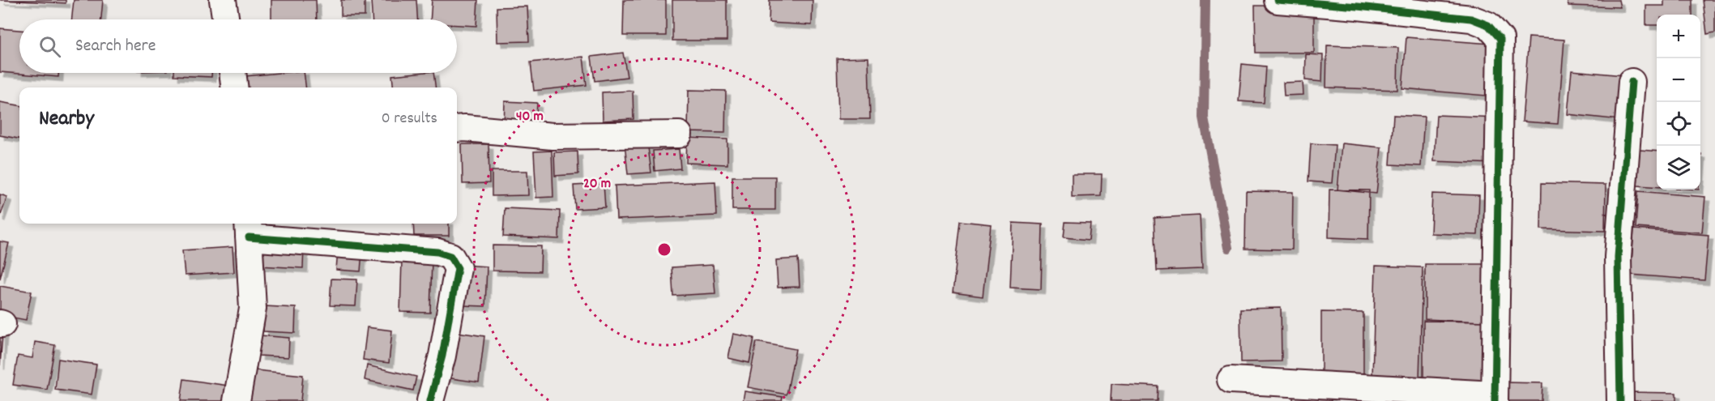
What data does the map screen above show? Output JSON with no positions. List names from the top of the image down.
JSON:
{
  "page": {
    "map_buttons": ["+", "−"],
    "search": "Search here",
    "heading": ["Nearby", "0 results"]
  },
  "rings": ["40 m", "20 m"]
}
